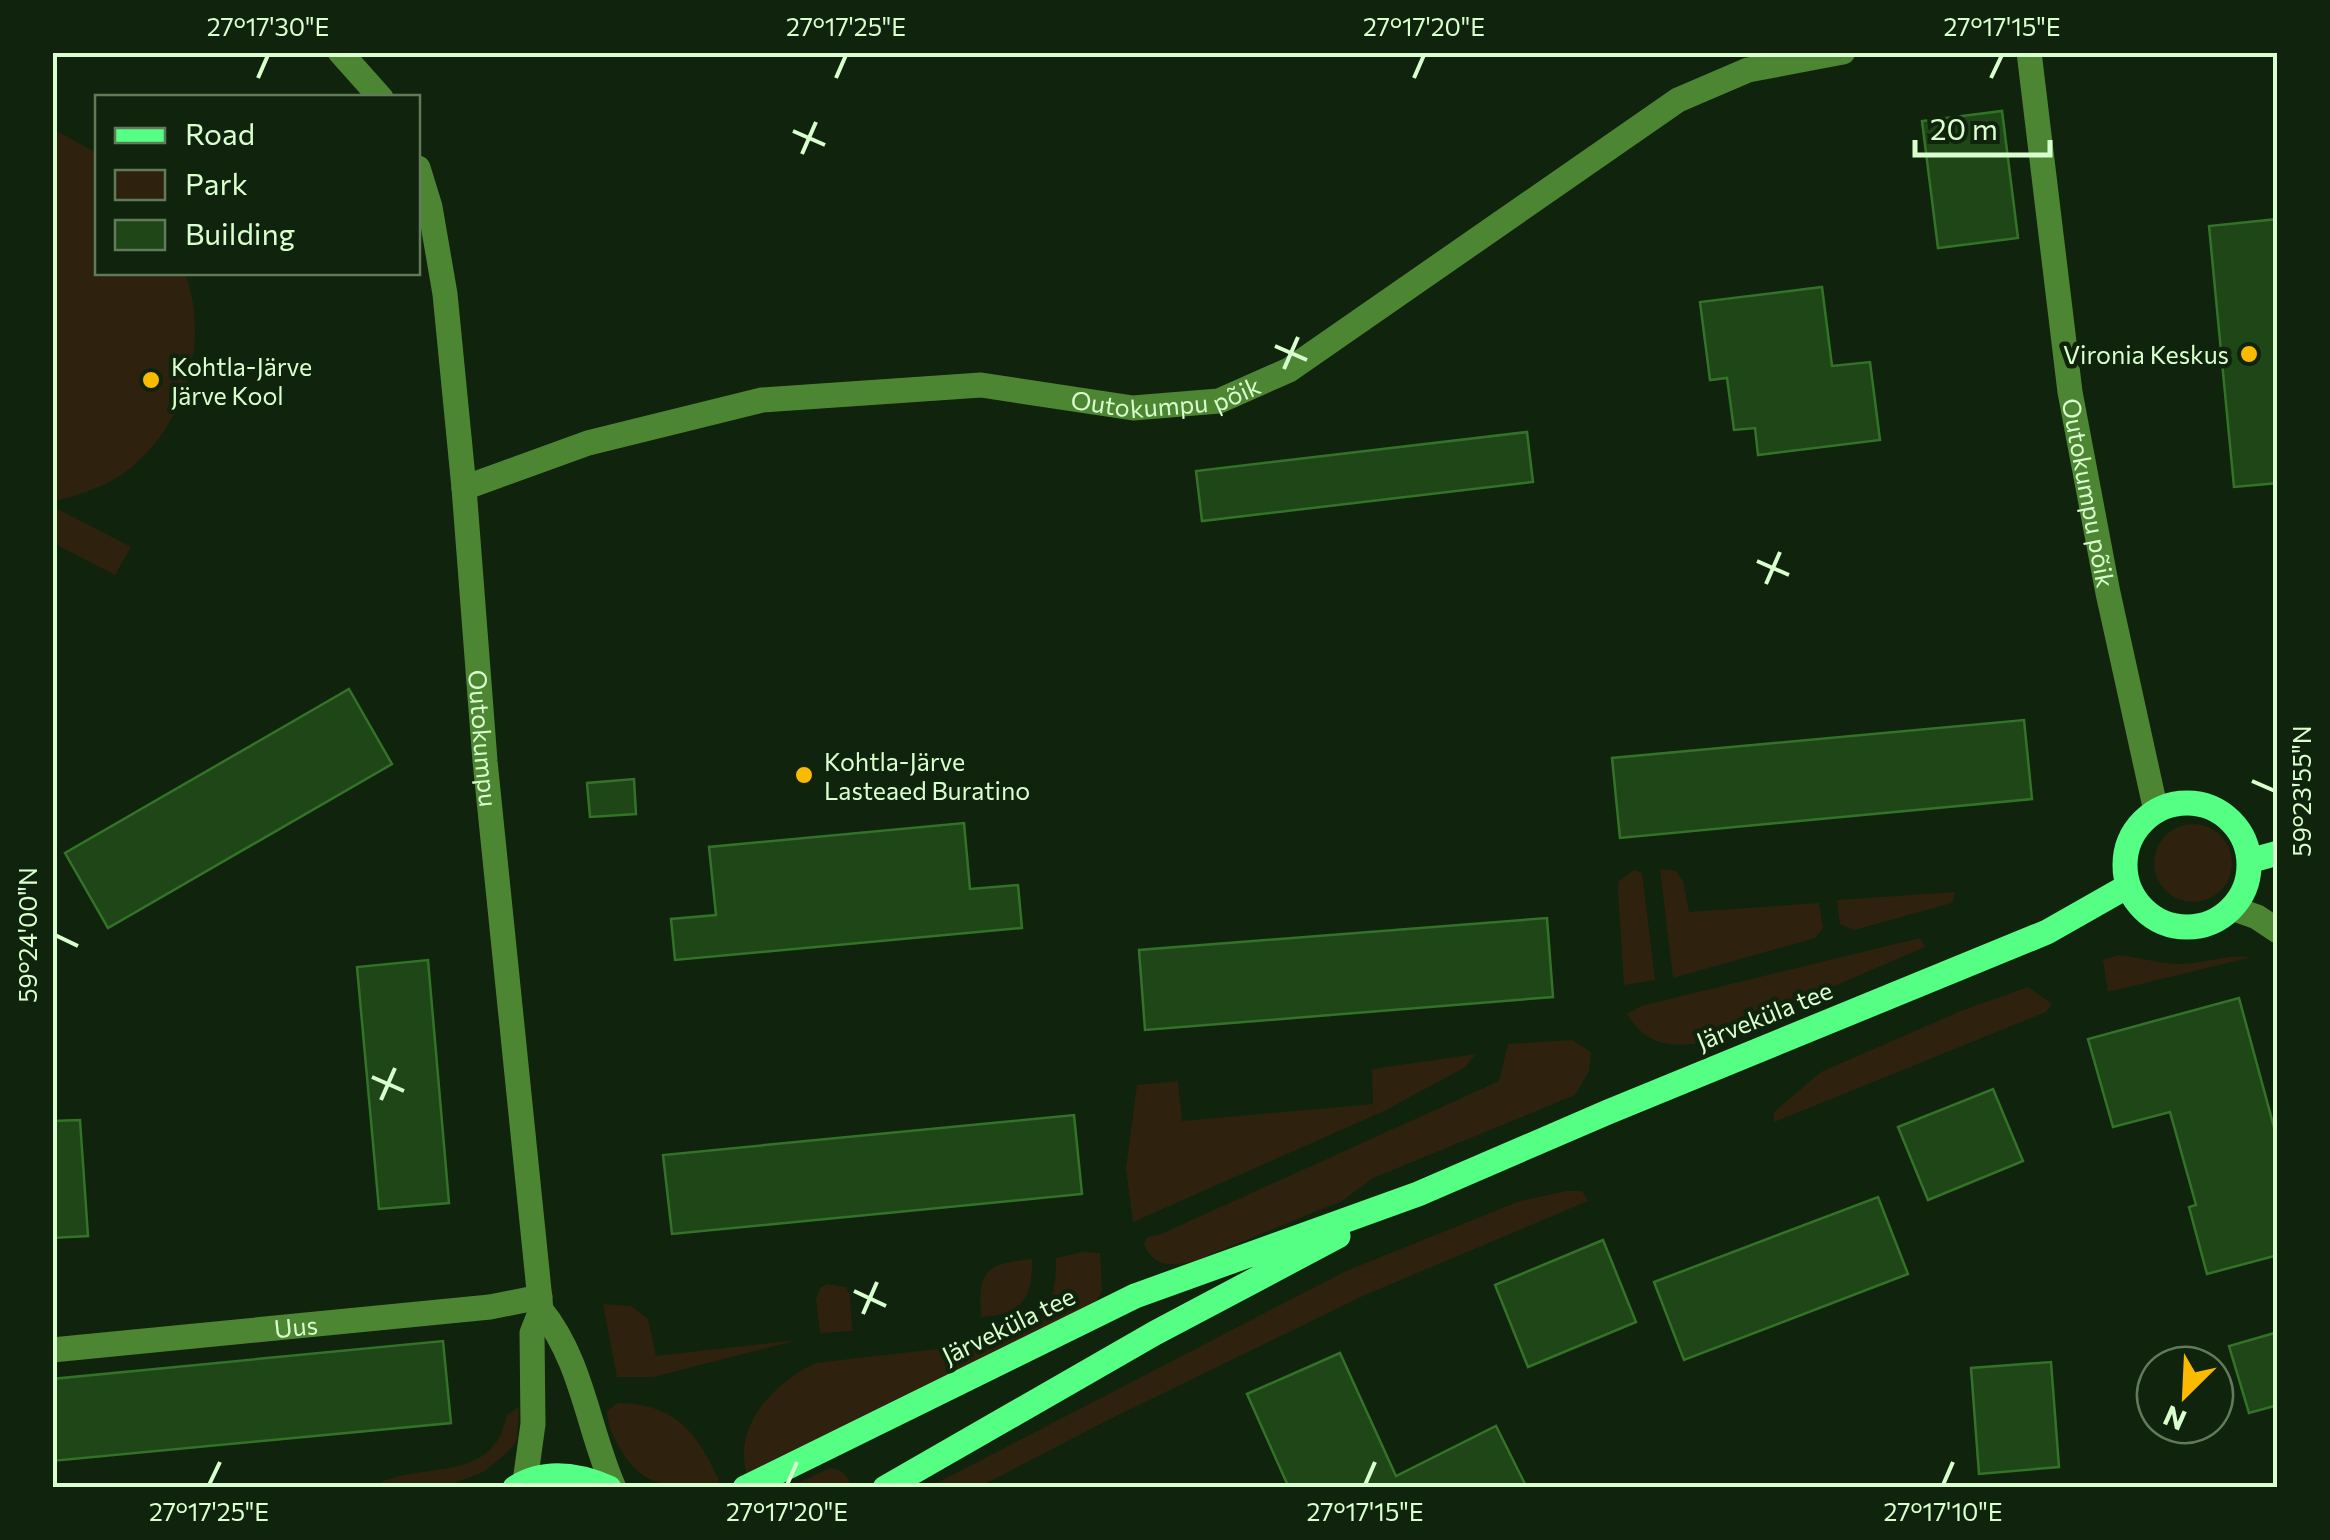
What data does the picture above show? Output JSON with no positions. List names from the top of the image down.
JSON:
{
  "streets": {
    "main road": ["Järveküla tee"],
    "street": ["Outokumpu põik", "Outokumpu", "Uus"]
  },
  "crossings": [
    ["Outokumpu põik", "Outokumpu"],
    ["Outokumpu põik", "Järveküla tee"],
    ["Outokumpu", "Uus"]
  ],
  "places": ["Vironia Keskus", "Kohtla-Järve Järve Kool", "Kohtla-Järve Lasteaed Buratino"],
  "legend": ["Road", "Park", "Building"],
  "scale_bar": "20 m",
  "north": "bottom left",
  "coordinates": [
    "27°17'30\"E",
    "27°17'25\"E",
    "27°17'20\"E",
    "27°17'15\"E",
    "59°23'55\"N",
    "59°24'00\"N",
    "27°17'10\"E"
  ]
}
